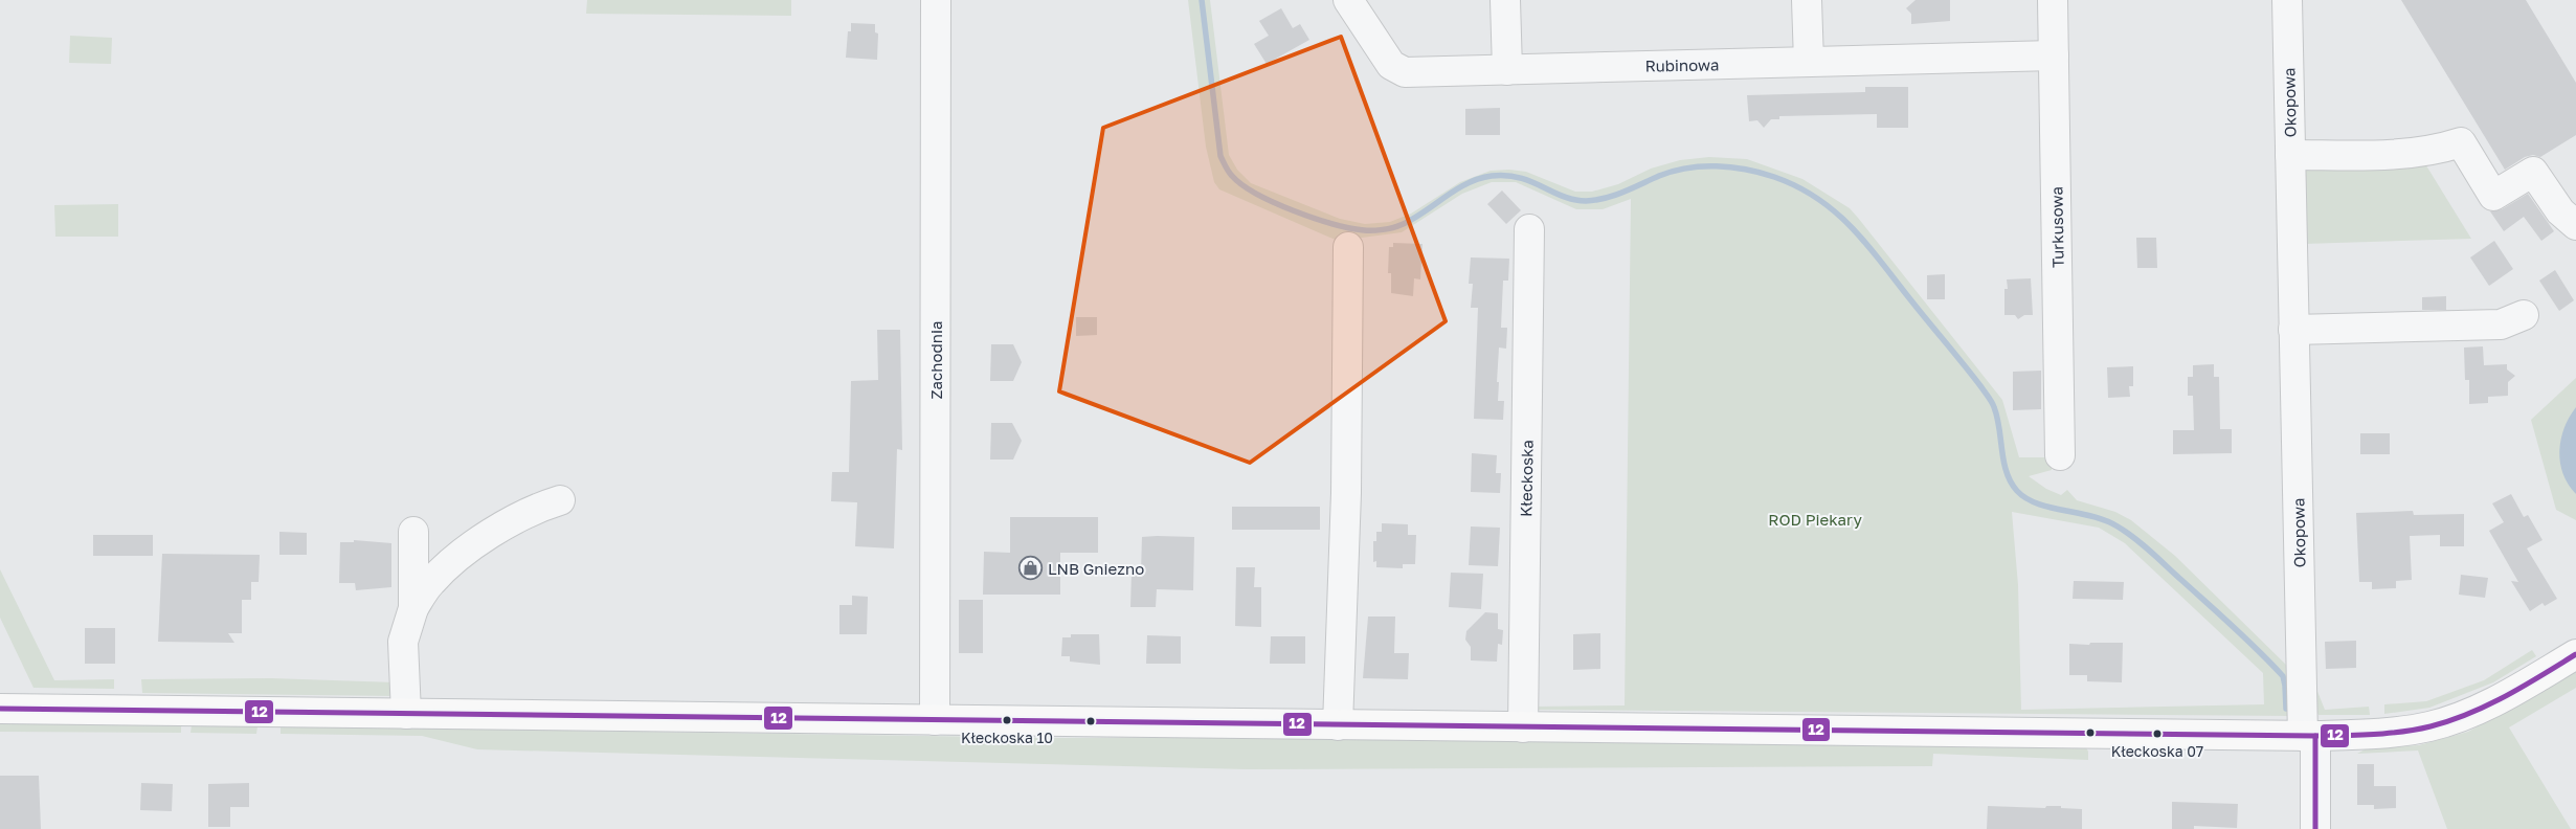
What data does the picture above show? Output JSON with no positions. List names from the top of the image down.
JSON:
{
  "streets": {
    "street": [
      "Rubinowa",
      "Okopowa",
      "Turkusowa",
      "Zachodnia",
      "Kłeckoska"
    ]
  },
  "crossings": [
    ["Rubinowa", "Turkusowa"]
  ],
  "parks": ["ROD Piekary"],
  "places": {
    "shop": ["LNB Gniezno"],
    "other": ["Kłeckoska 10", "Kłeckoska 07"]
  },
  "lines": ["transit line 12"]
}
